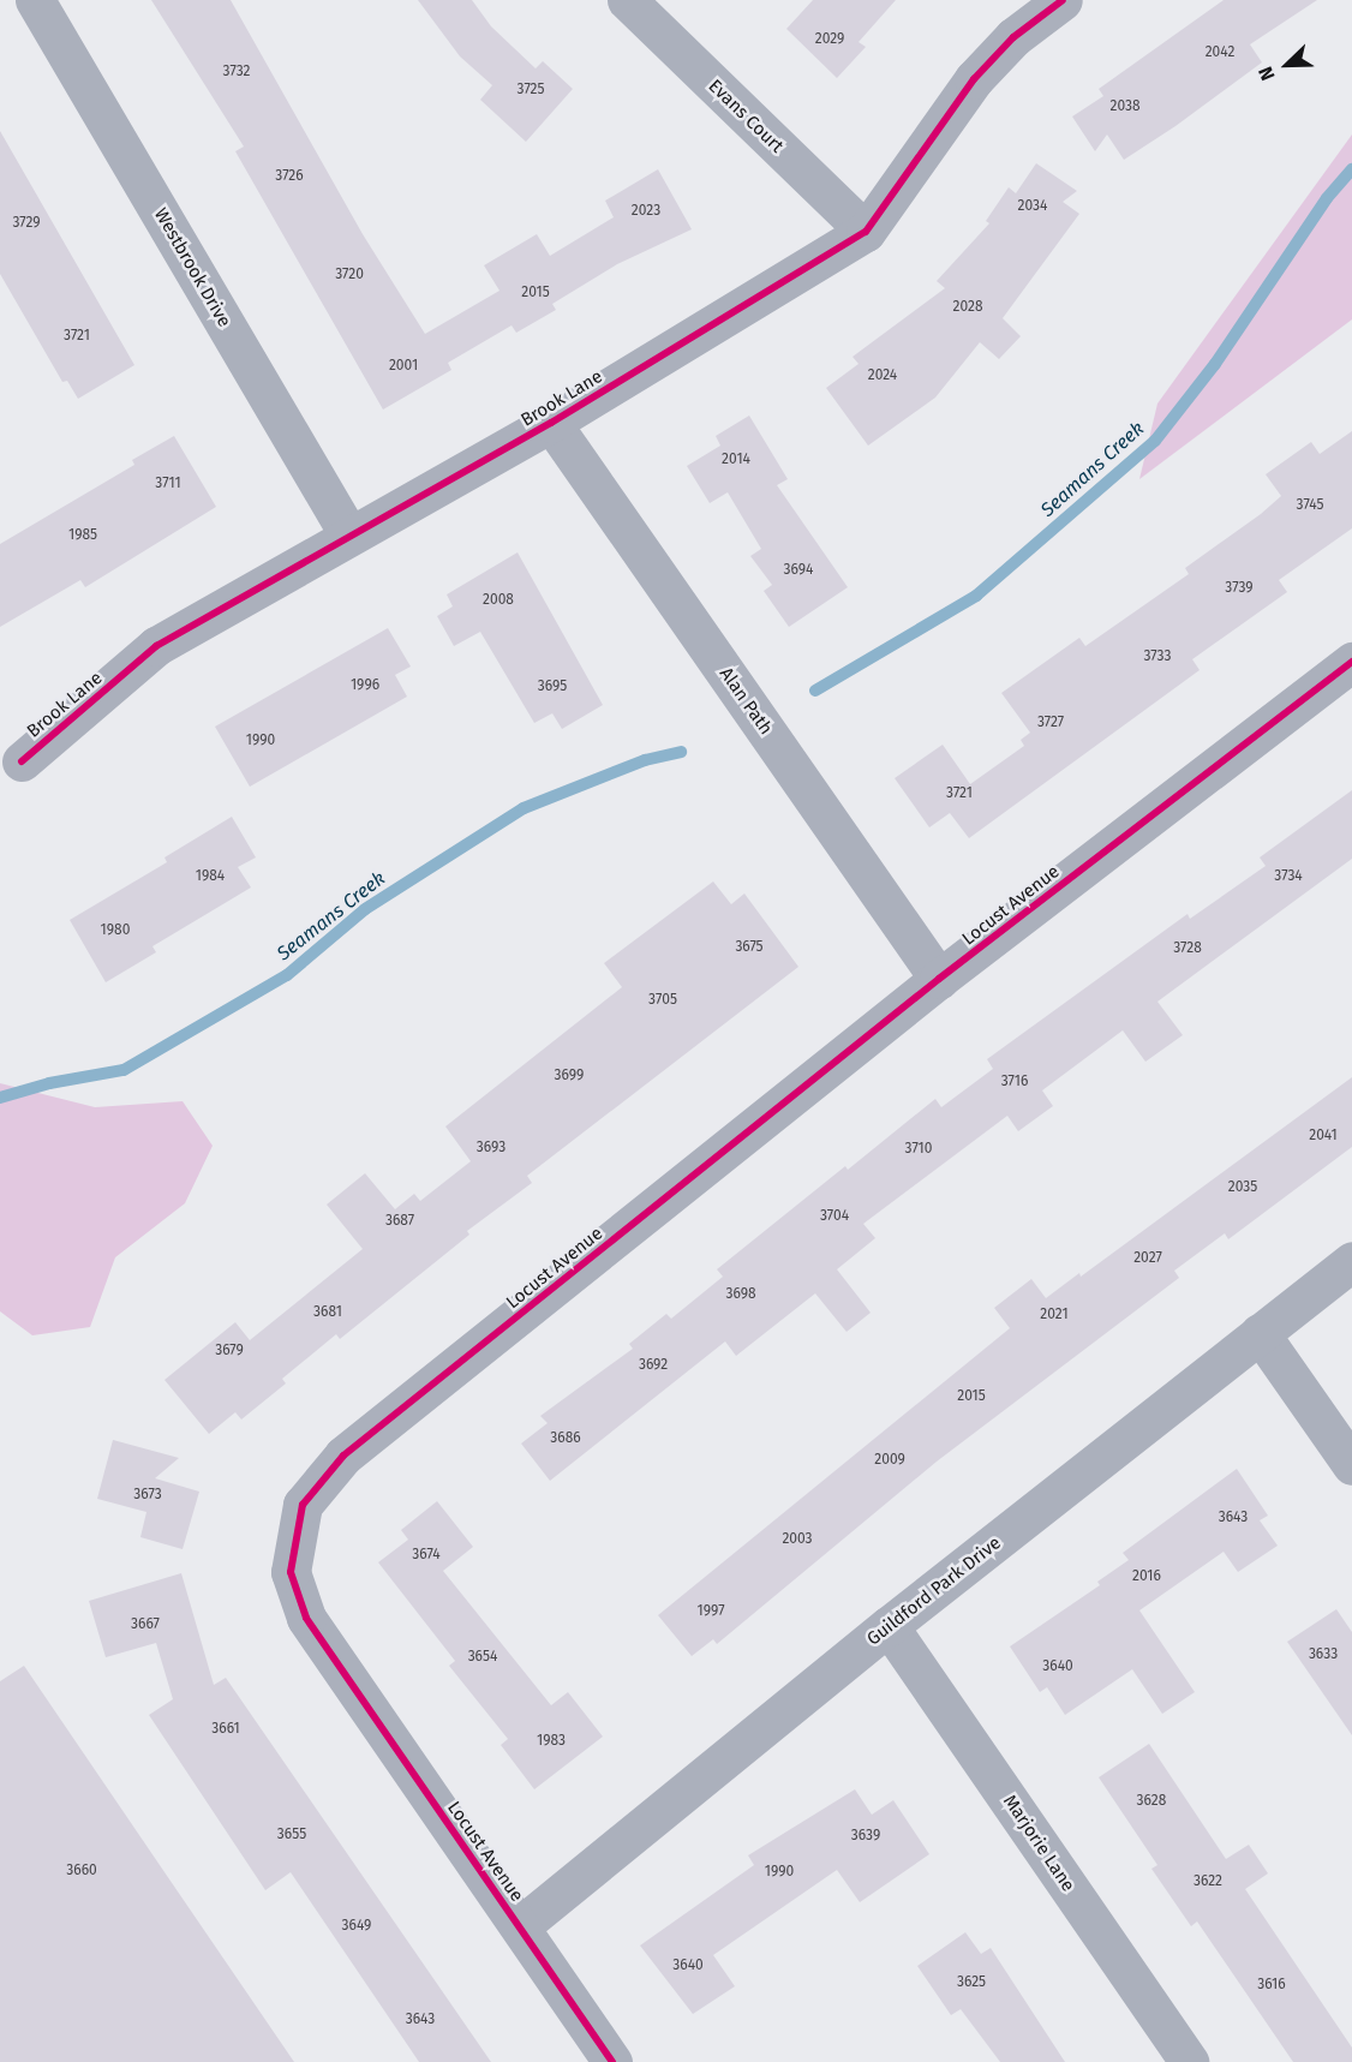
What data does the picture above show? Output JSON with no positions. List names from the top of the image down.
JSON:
{
  "streets": {
    "street": [
      "Evans Court",
      "Westbrook Drive",
      "Brook Lane",
      "Alan Path",
      "Locust Avenue",
      "Guildford Park Drive",
      "Marjorie Lane"
    ]
  },
  "crossings": [
    ["Evans Court", "Brook Lane"],
    ["Westbrook Drive", "Brook Lane"],
    ["Brook Lane", "Alan Path"],
    ["Alan Path", "Locust Avenue"],
    ["Locust Avenue", "Guildford Park Drive"],
    ["Guildford Park Drive", "Marjorie Lane"]
  ],
  "water": ["Seamans Creek"],
  "house_numbers": [
    "2029",
    "2042",
    "3732",
    "3725",
    "2038",
    "3726",
    "2034",
    "2023",
    "3729",
    "3720",
    "2015",
    "2028",
    "3721",
    "2001",
    "2024",
    "2014",
    "3711",
    "3745",
    "1985",
    "3694",
    "3739",
    "2008",
    "3733",
    "1996",
    "3695",
    "3727",
    "1990",
    "3721",
    "1984",
    "3734",
    "1980",
    "3675",
    "3728",
    "3705",
    "3699",
    "3716",
    "2041",
    "3693",
    "3710",
    "2035",
    "3704",
    "3687",
    "2027",
    "3698",
    "3681",
    "2021",
    "3679",
    "3692",
    "2015",
    "3686",
    "2009",
    "3673",
    "3643",
    "2003",
    "3674",
    "2016",
    "1997",
    "3667",
    "3633",
    "3654",
    "3640",
    "3661",
    "1983",
    "3628",
    "3655",
    "3639",
    "3660",
    "1990",
    "3622",
    "3649",
    "3640",
    "3625",
    "3616",
    "3643"
  ],
  "north": "bottom left"
}
